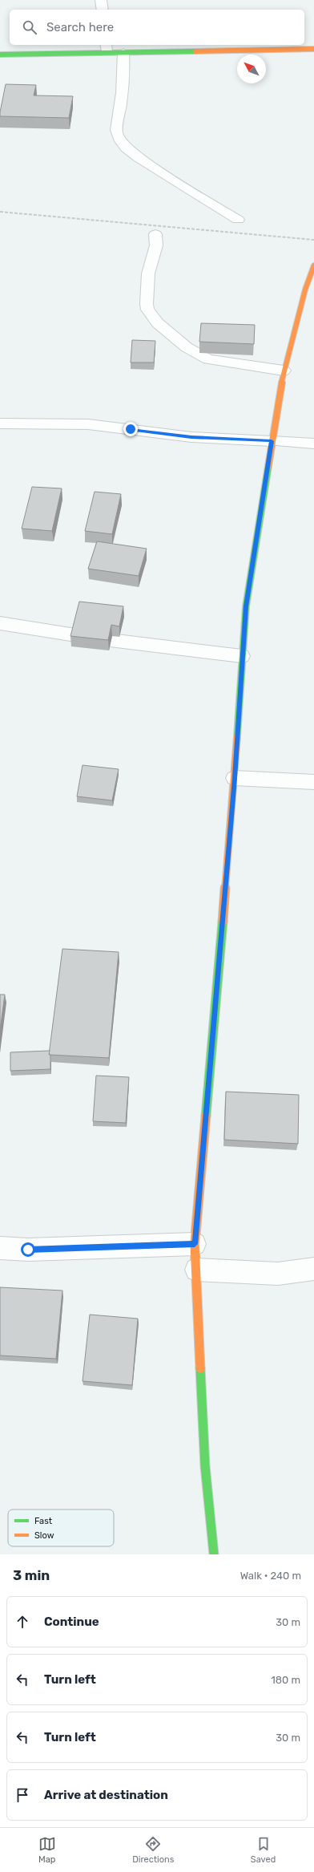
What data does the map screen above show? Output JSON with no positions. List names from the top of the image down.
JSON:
{
  "legend": ["Fast", "Slow"],
  "north": "top left",
  "page": {
    "search": "Search here",
    "heading": ["3 min", "Walk · 240 m"],
    "list": [
      ["Continue", "30 m"],
      ["Turn left", "180 m"],
      ["Turn left", "30 m"],
      "Arrive at destination"
    ],
    "nav": ["Map", "Directions", "Saved"]
  }
}
